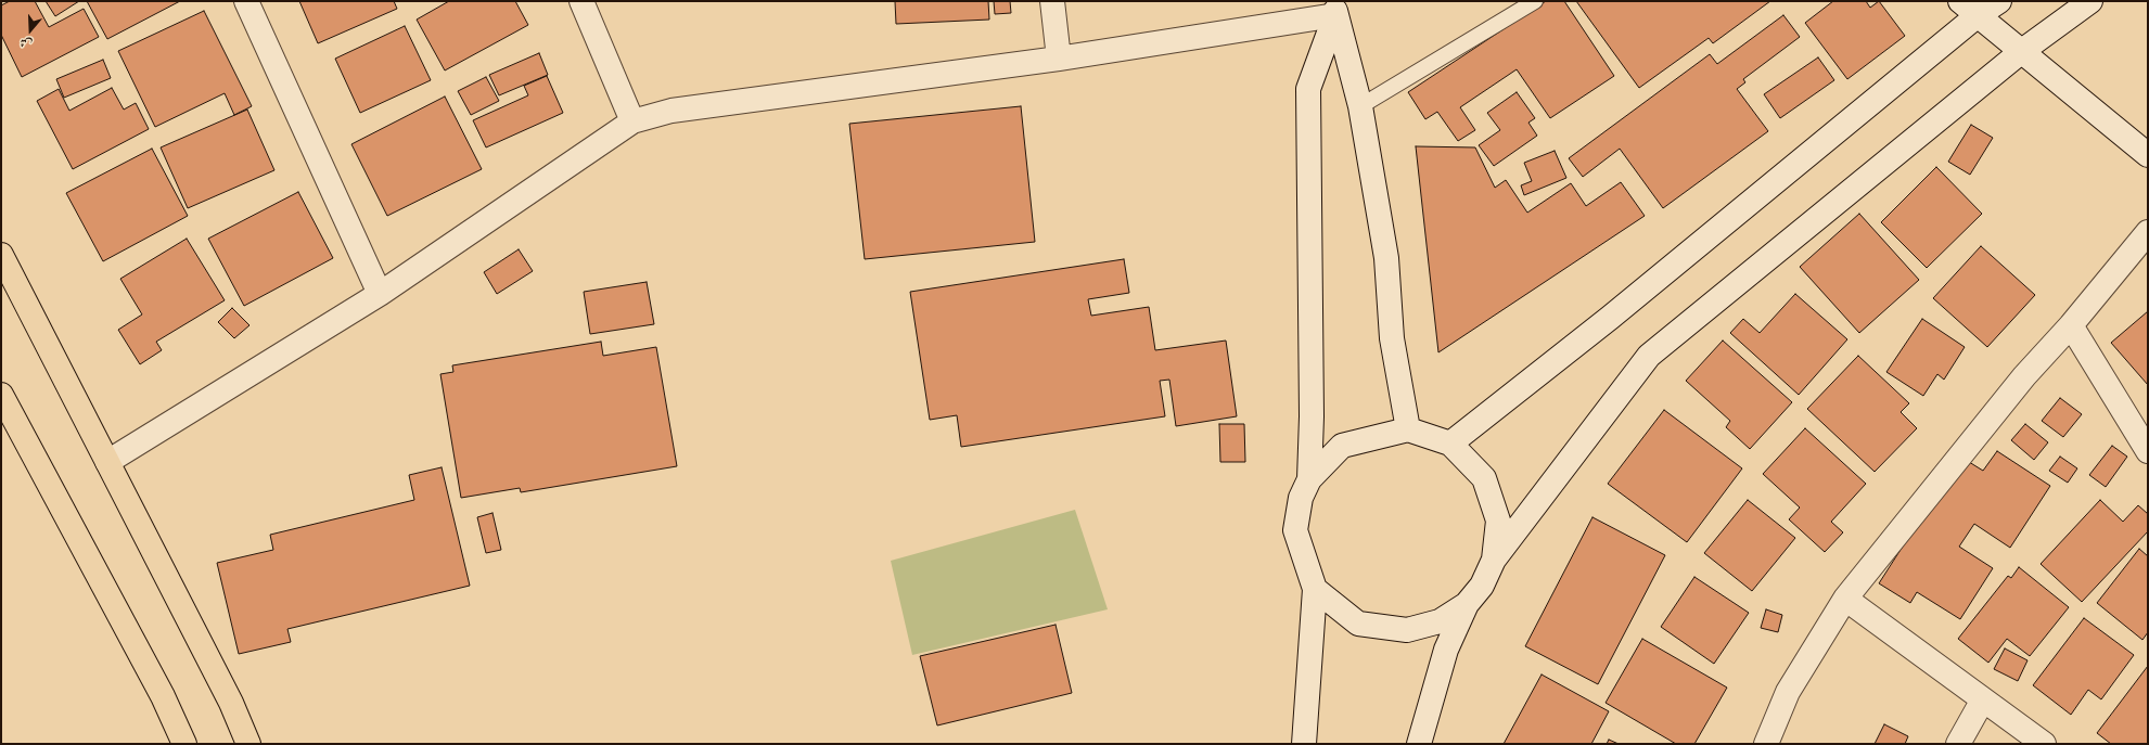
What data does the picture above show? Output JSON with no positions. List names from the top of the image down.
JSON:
{
  "north": "bottom"
}
